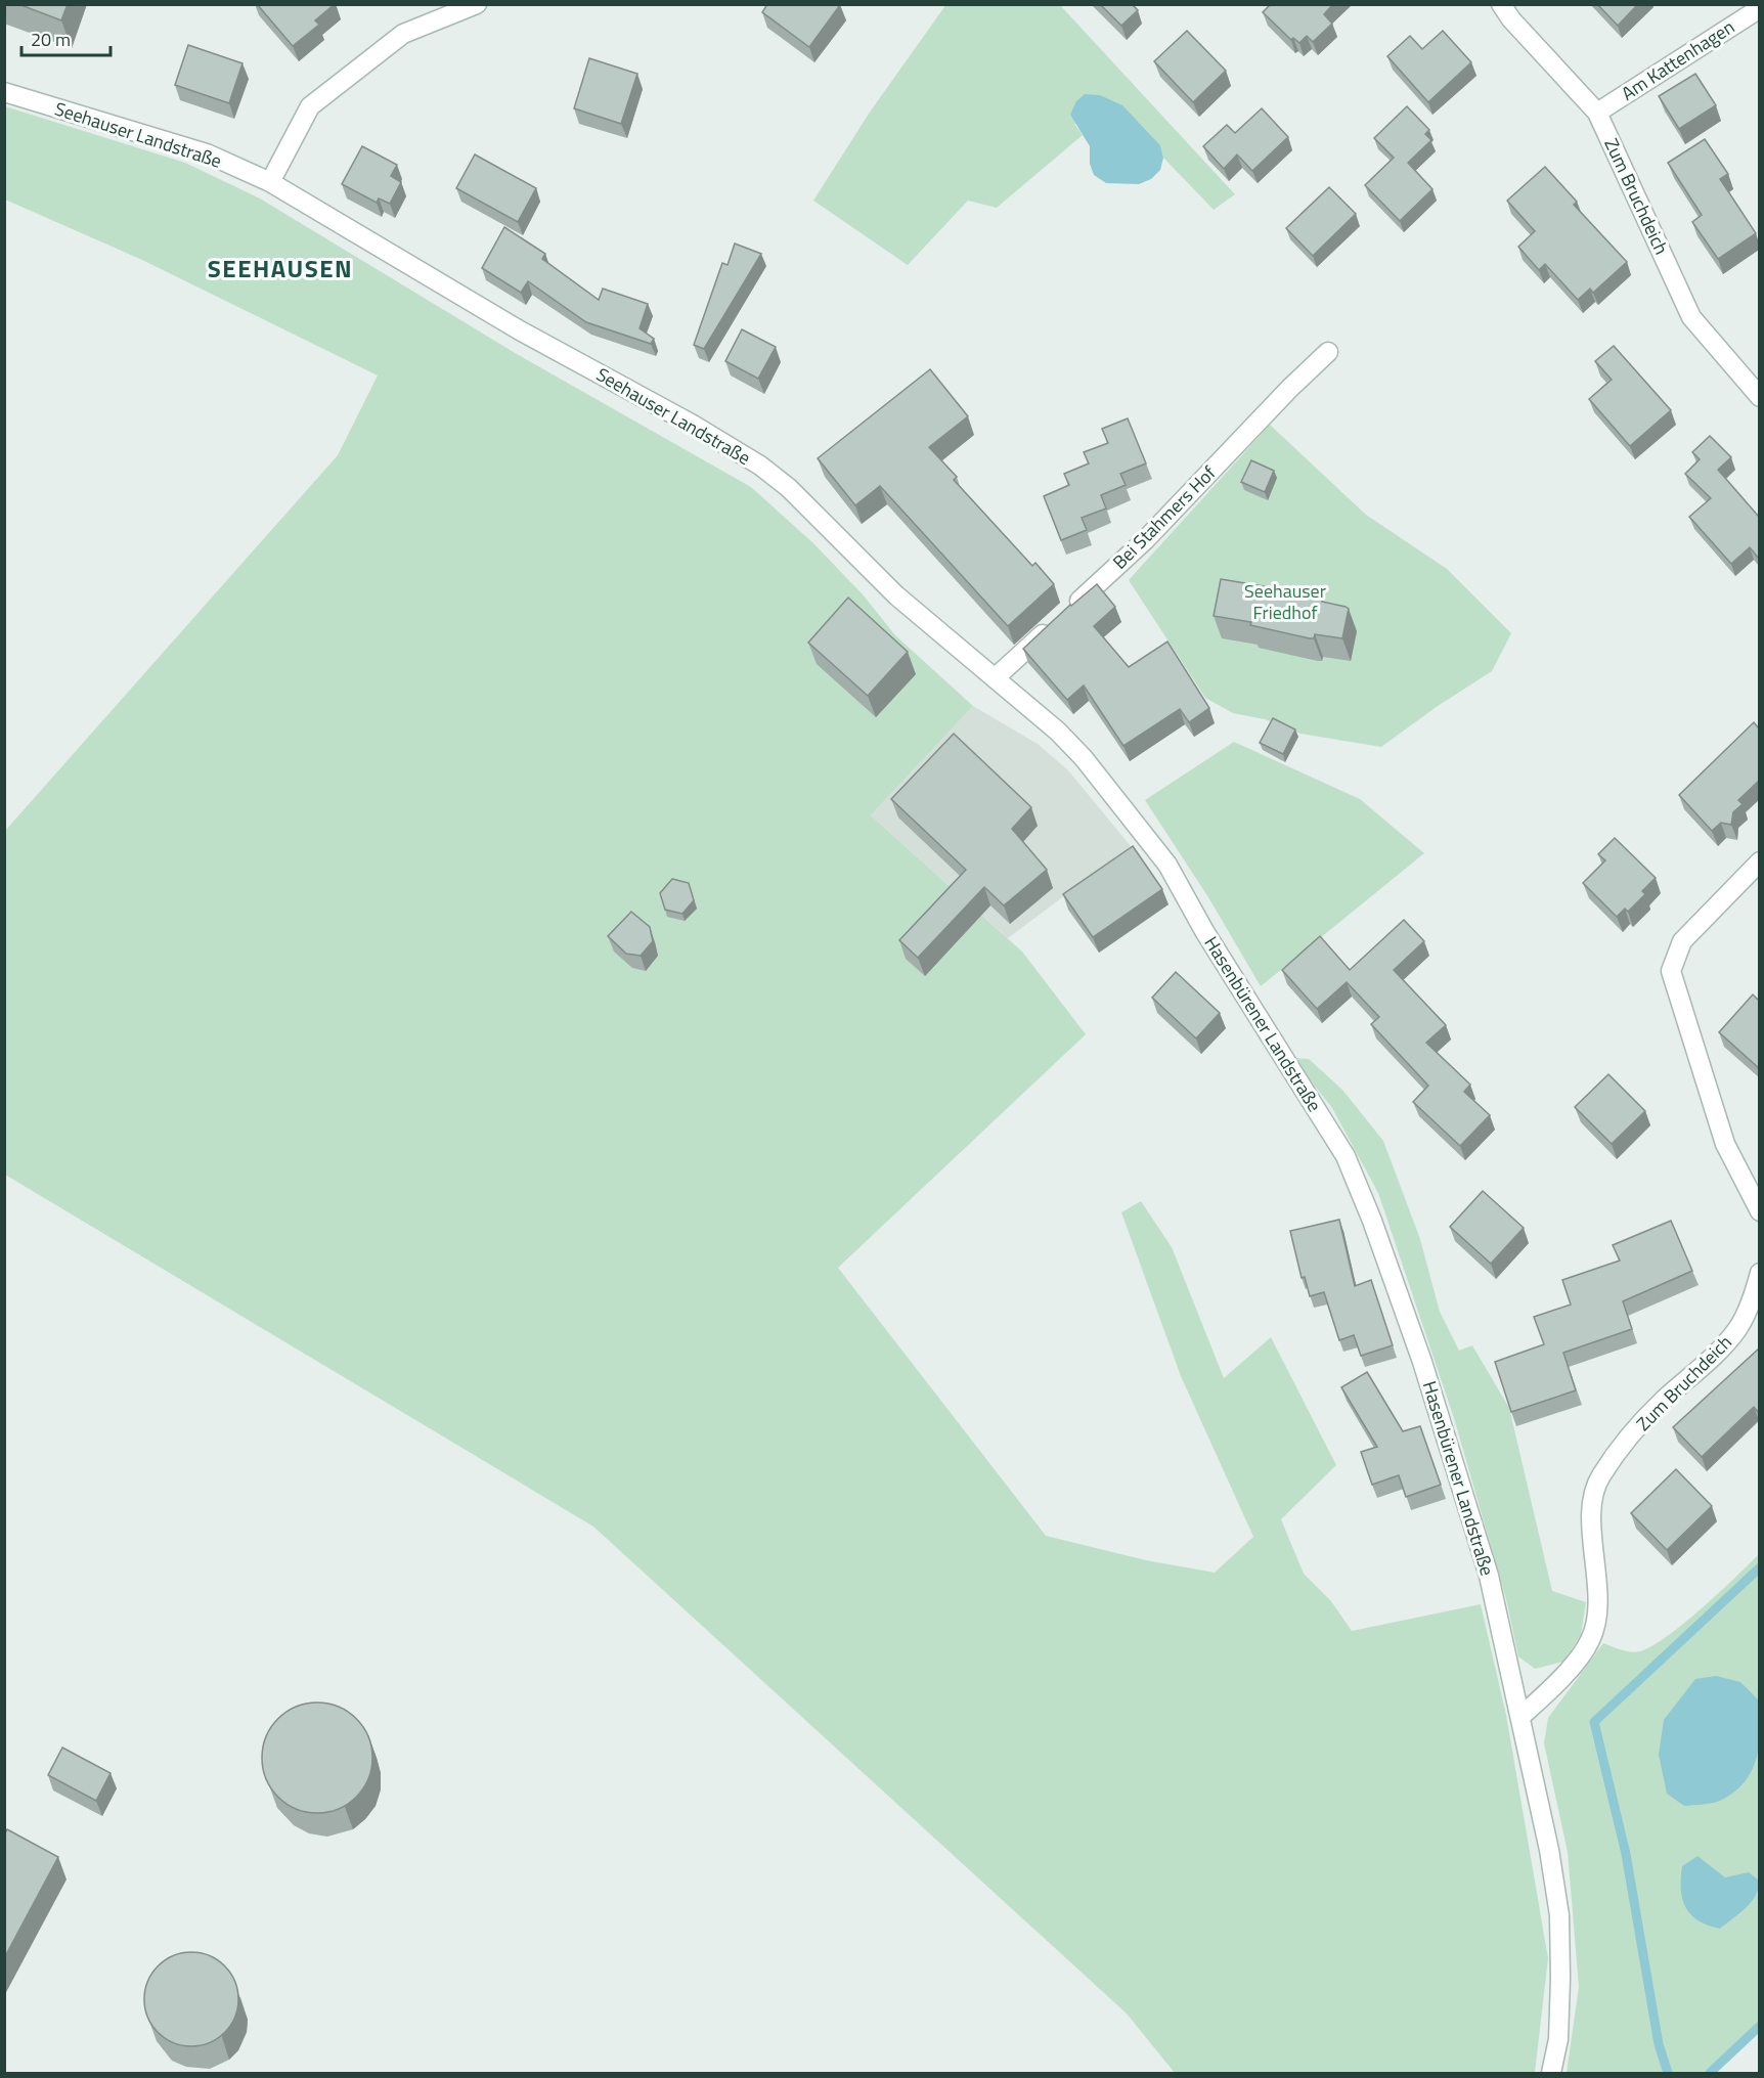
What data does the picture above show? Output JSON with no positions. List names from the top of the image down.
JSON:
{
  "streets": {
    "street": [
      "Am Kattenhagen",
      "Seehauser Landstraße",
      "Zum Bruchdeich",
      "Bei Stahmers Hof",
      "Hasenbürener Landstraße"
    ]
  },
  "crossings": [
    ["Am Kattenhagen", "Zum Bruchdeich"],
    ["Seehauser Landstraße", "Bei Stahmers Hof"],
    ["Seehauser Landstraße", "Hasenbürener Landstraße"],
    ["Zum Bruchdeich", "Hasenbürener Landstraße"]
  ],
  "districts": ["SEEHAUSEN"],
  "parks": ["Seehauser Friedhof"],
  "scale_bar": "20 m"
}
